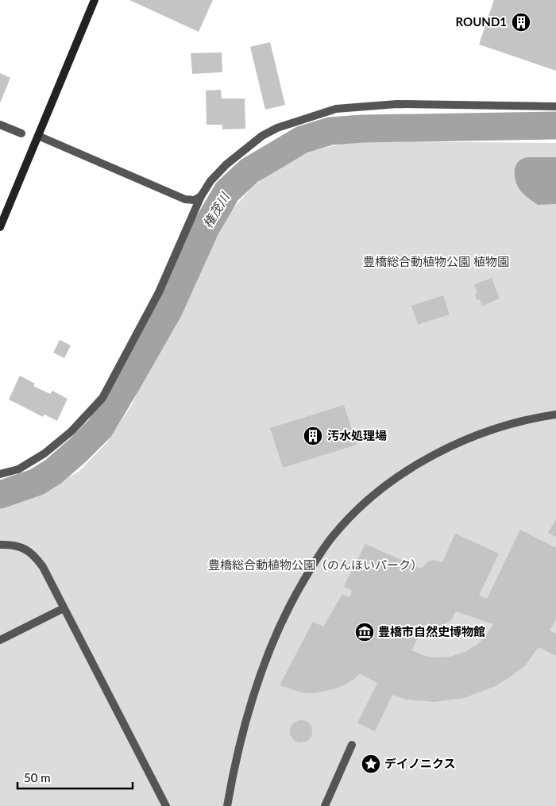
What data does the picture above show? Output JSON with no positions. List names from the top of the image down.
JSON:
{
  "water": ["権茂川"],
  "parks": ["豊橋総合動植物公園 植物園", "豊橋総合動植物公園（のんほいパーク）"],
  "places": {
    "building": ["ROUND1", "汚水処理場"],
    "museum": ["豊橋市自然史博物館"],
    "place": ["デイノニクス"]
  },
  "scale_bar": "50 m"
}
